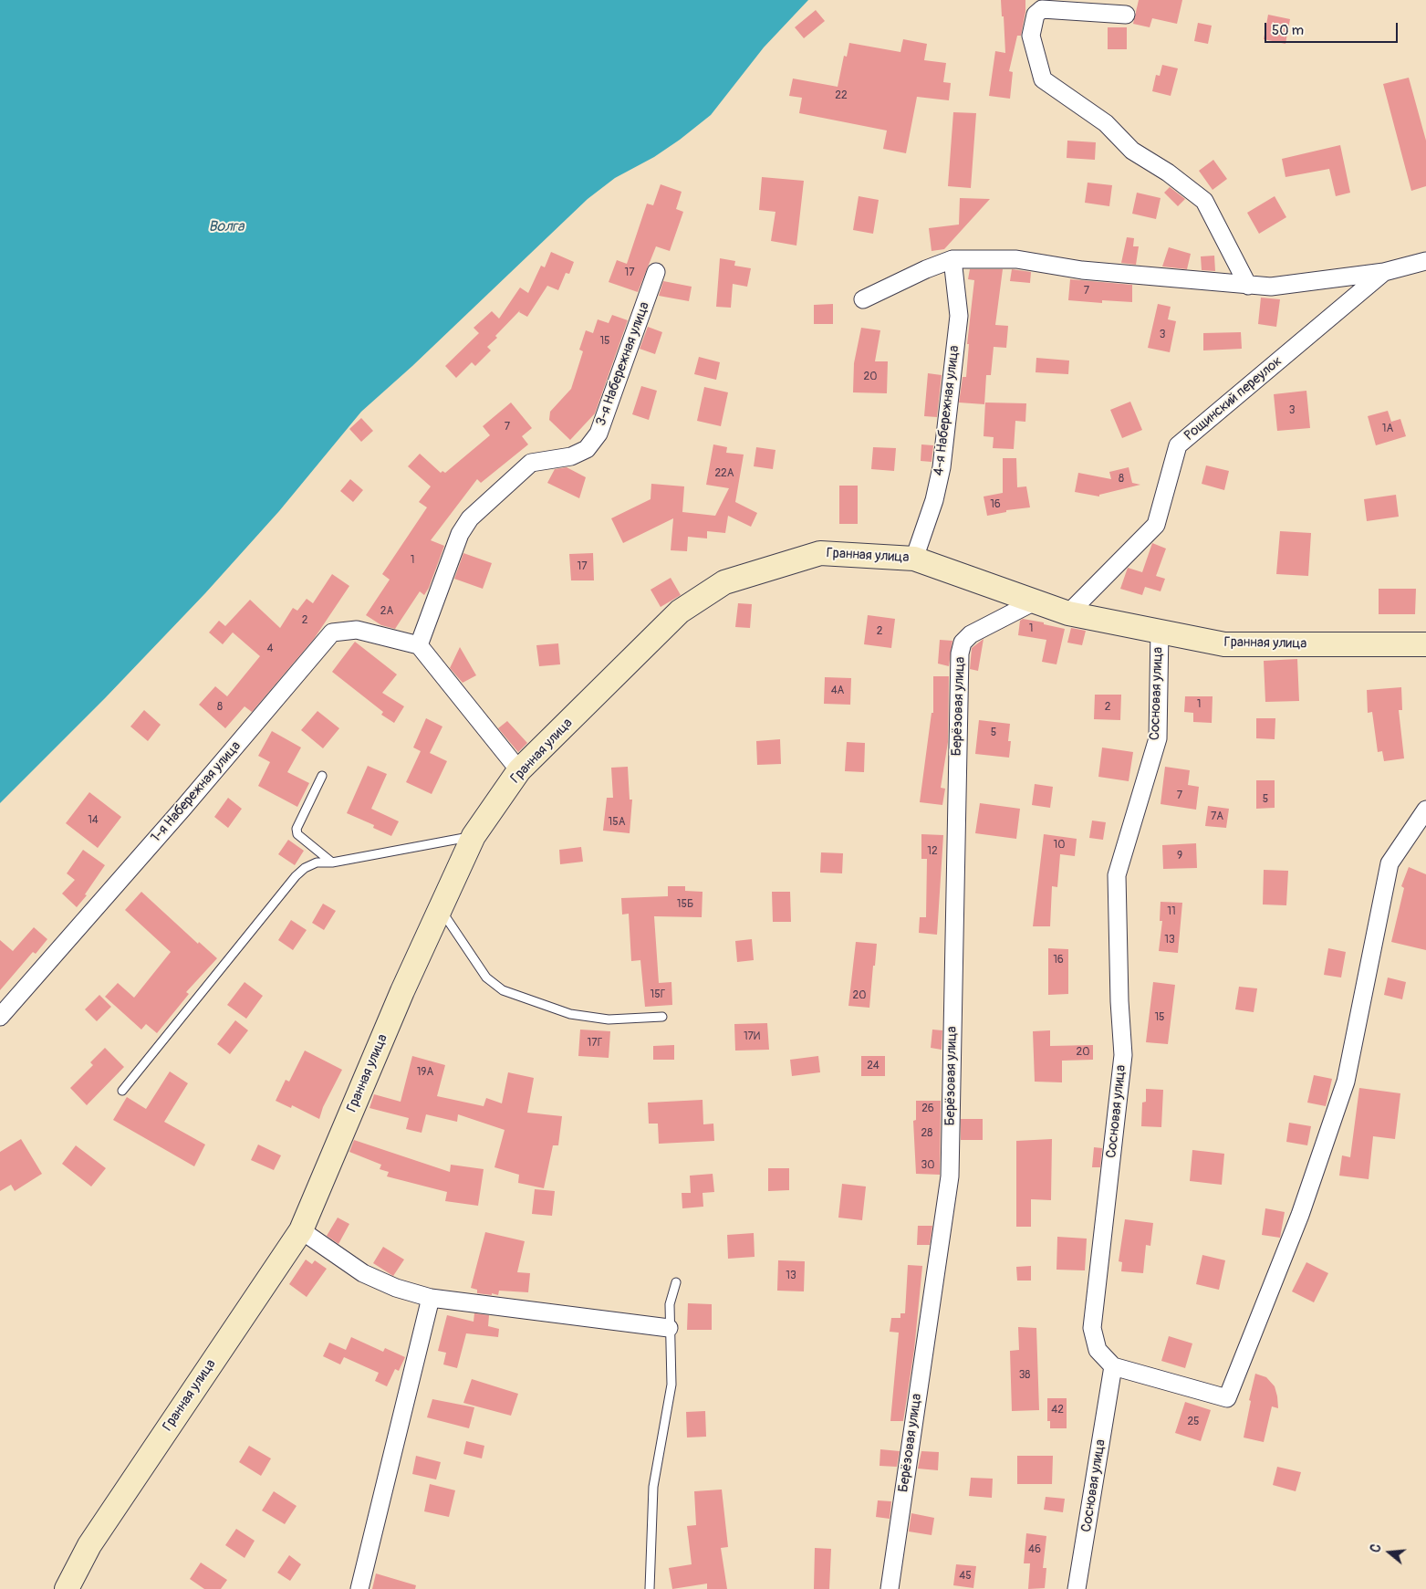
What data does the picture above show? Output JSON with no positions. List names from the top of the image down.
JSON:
{
  "streets": {
    "street": [
      "3-я Набережная улица",
      "Рощинский переулок",
      "4-я Набережная улица",
      "Гранная улица",
      "Сосновая улица",
      "Берёзовая улица",
      "1-я Набережная улица"
    ]
  },
  "crossings": [
    ["3-я Набережная улица", "1-я Набережная улица"],
    ["Рощинский переулок", "Гранная улица"],
    ["4-я Набережная улица", "Гранная улица"],
    ["Гранная улица", "Сосновая улица"],
    ["Гранная улица", "Берёзовая улица"]
  ],
  "water": ["Волга"],
  "house_numbers": [
    "22",
    "17",
    "7",
    "3",
    "15",
    "20",
    "3",
    "7",
    "1А",
    "22А",
    "8",
    "16",
    "1",
    "17",
    "2А",
    "2",
    "1",
    "2",
    "4",
    "4А",
    "1",
    "8",
    "2",
    "5",
    "7",
    "5",
    "7А",
    "14",
    "15А",
    "10",
    "12",
    "9",
    "15Б",
    "11",
    "13",
    "16",
    "15Г",
    "20",
    "15",
    "17И",
    "17Г",
    "20",
    "24",
    "19А",
    "26",
    "28",
    "30",
    "13",
    "38",
    "42",
    "25",
    "46",
    "45"
  ],
  "scale_bar": "50 m",
  "north": "left"
}
